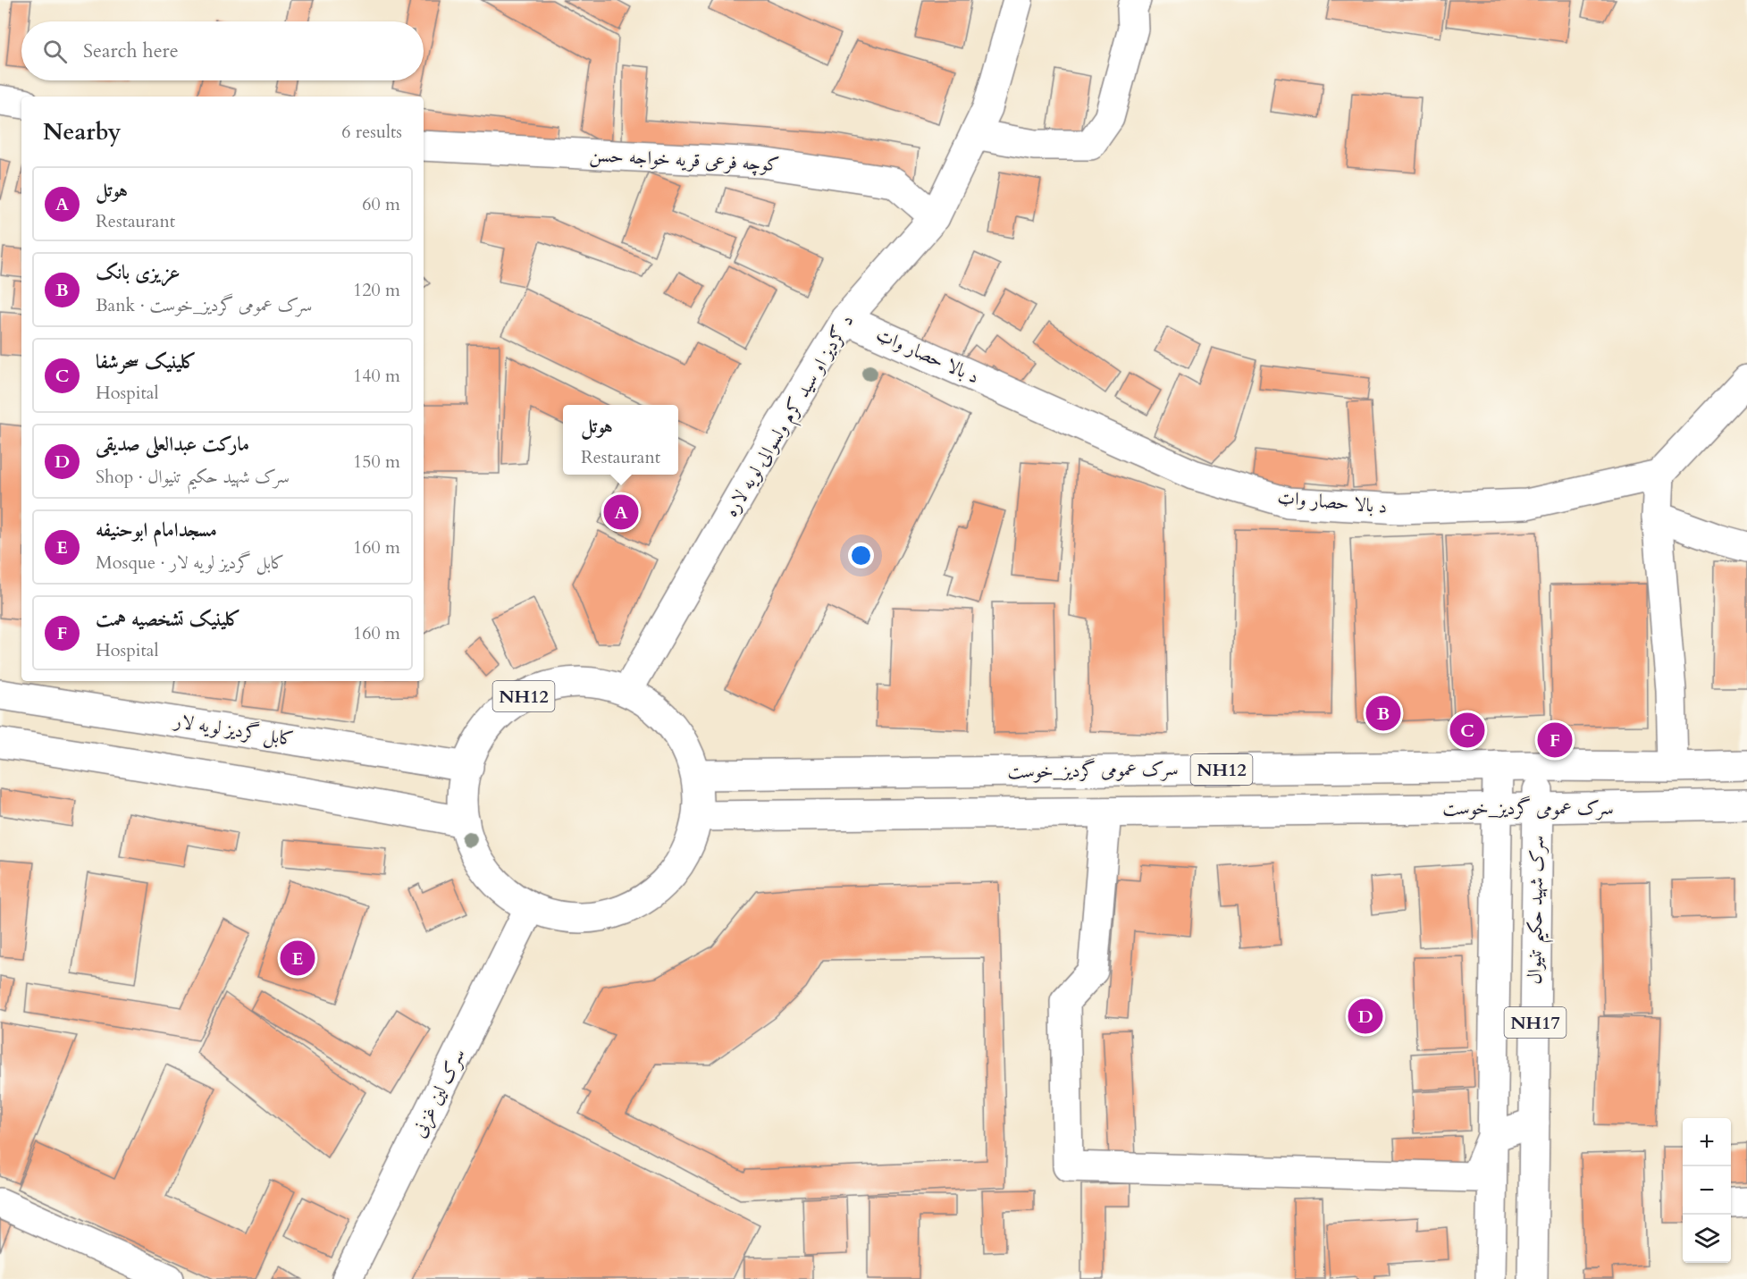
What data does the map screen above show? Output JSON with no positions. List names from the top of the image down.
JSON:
{
  "streets": {
    "main road": [
      "کوچه فرعی قریه خواجه حسن",
      "د بالا حصار واټ",
      "د ګردیز او سید کرم ولسوالۍ لویه لاره",
      "NH12",
      "کابل گردیز لویه لار",
      "سرک عمومی گردیز_خوست",
      "سرک شهید حکیم تنیوال",
      "NH17",
      "سرک لین غزنی"
    ]
  },
  "crossings": [
    ["کوچه فرعی قریه خواجه حسن", "د ګردیز او سید کرم ولسوالۍ لویه لاره"],
    ["د بالا حصار واټ", "د ګردیز او سید کرم ولسوالۍ لویه لاره"],
    ["د ګردیز او سید کرم ولسوالۍ لویه لاره", "NH12"],
    ["NH12", "کابل گردیز لویه لار"],
    ["NH12", "سرک عمومی گردیز_خوست"],
    ["NH12", "سرک لین غزنی"],
    ["سرک عمومی گردیز_خوست", "سرک شهید حکیم تنیوال"],
    ["سرک عمومی گردیز_خوست", "NH17"]
  ],
  "page": {
    "search": "Search here",
    "heading": ["Nearby", "6 results"],
    "list": [
      {
        "mark": "A",
        "name": "هوتل",
        "note": "Restaurant",
        "value": "60 m"
      },
      {
        "mark": "B",
        "name": "عزیزی بانک",
        "note": "Bank · سرک عمومی گردیز_خوست",
        "value": "120 m"
      },
      {
        "mark": "C",
        "name": "کلینیک سحرشفا",
        "note": "Hospital",
        "value": "140 m"
      },
      {
        "mark": "D",
        "name": "مارکت عبدالعلی صدیقی",
        "note": "Shop · سرک شهید حکیم تنیوال",
        "value": "150 m"
      },
      {
        "mark": "E",
        "name": "مسجدامام ابوحنیفه",
        "note": "Mosque · کابل گردیز لویه لار",
        "value": "160 m"
      },
      {
        "mark": "F",
        "name": "کلینیک تشخصیه همت",
        "note": "Hospital",
        "value": "160 m"
      }
    ],
    "popup": ["هوتل", "Restaurant"],
    "pins": [
      "A",
      "B",
      "C",
      "F",
      "E",
      "D"
    ],
    "map_buttons": ["+", "−"]
  }
}
